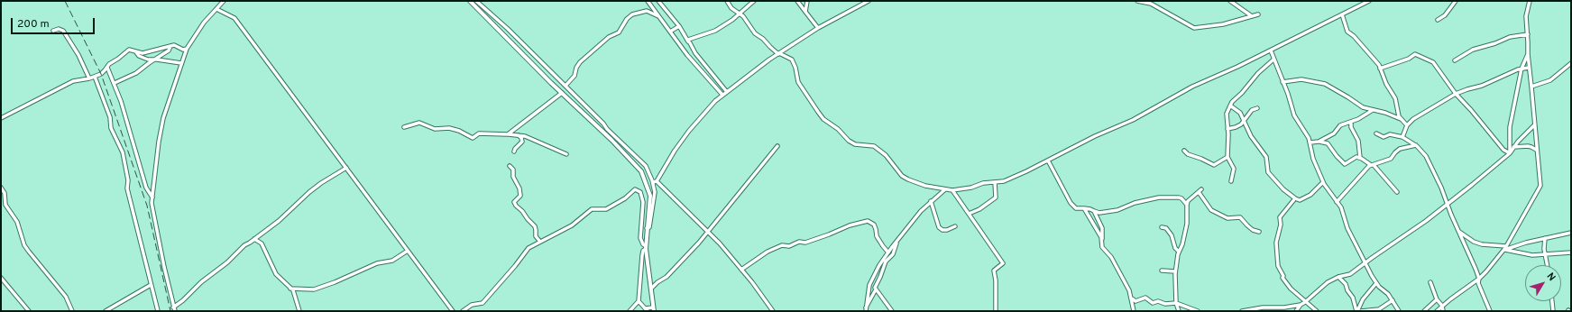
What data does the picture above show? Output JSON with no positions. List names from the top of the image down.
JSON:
{
  "scale_bar": "200 m",
  "north": "top right"
}
